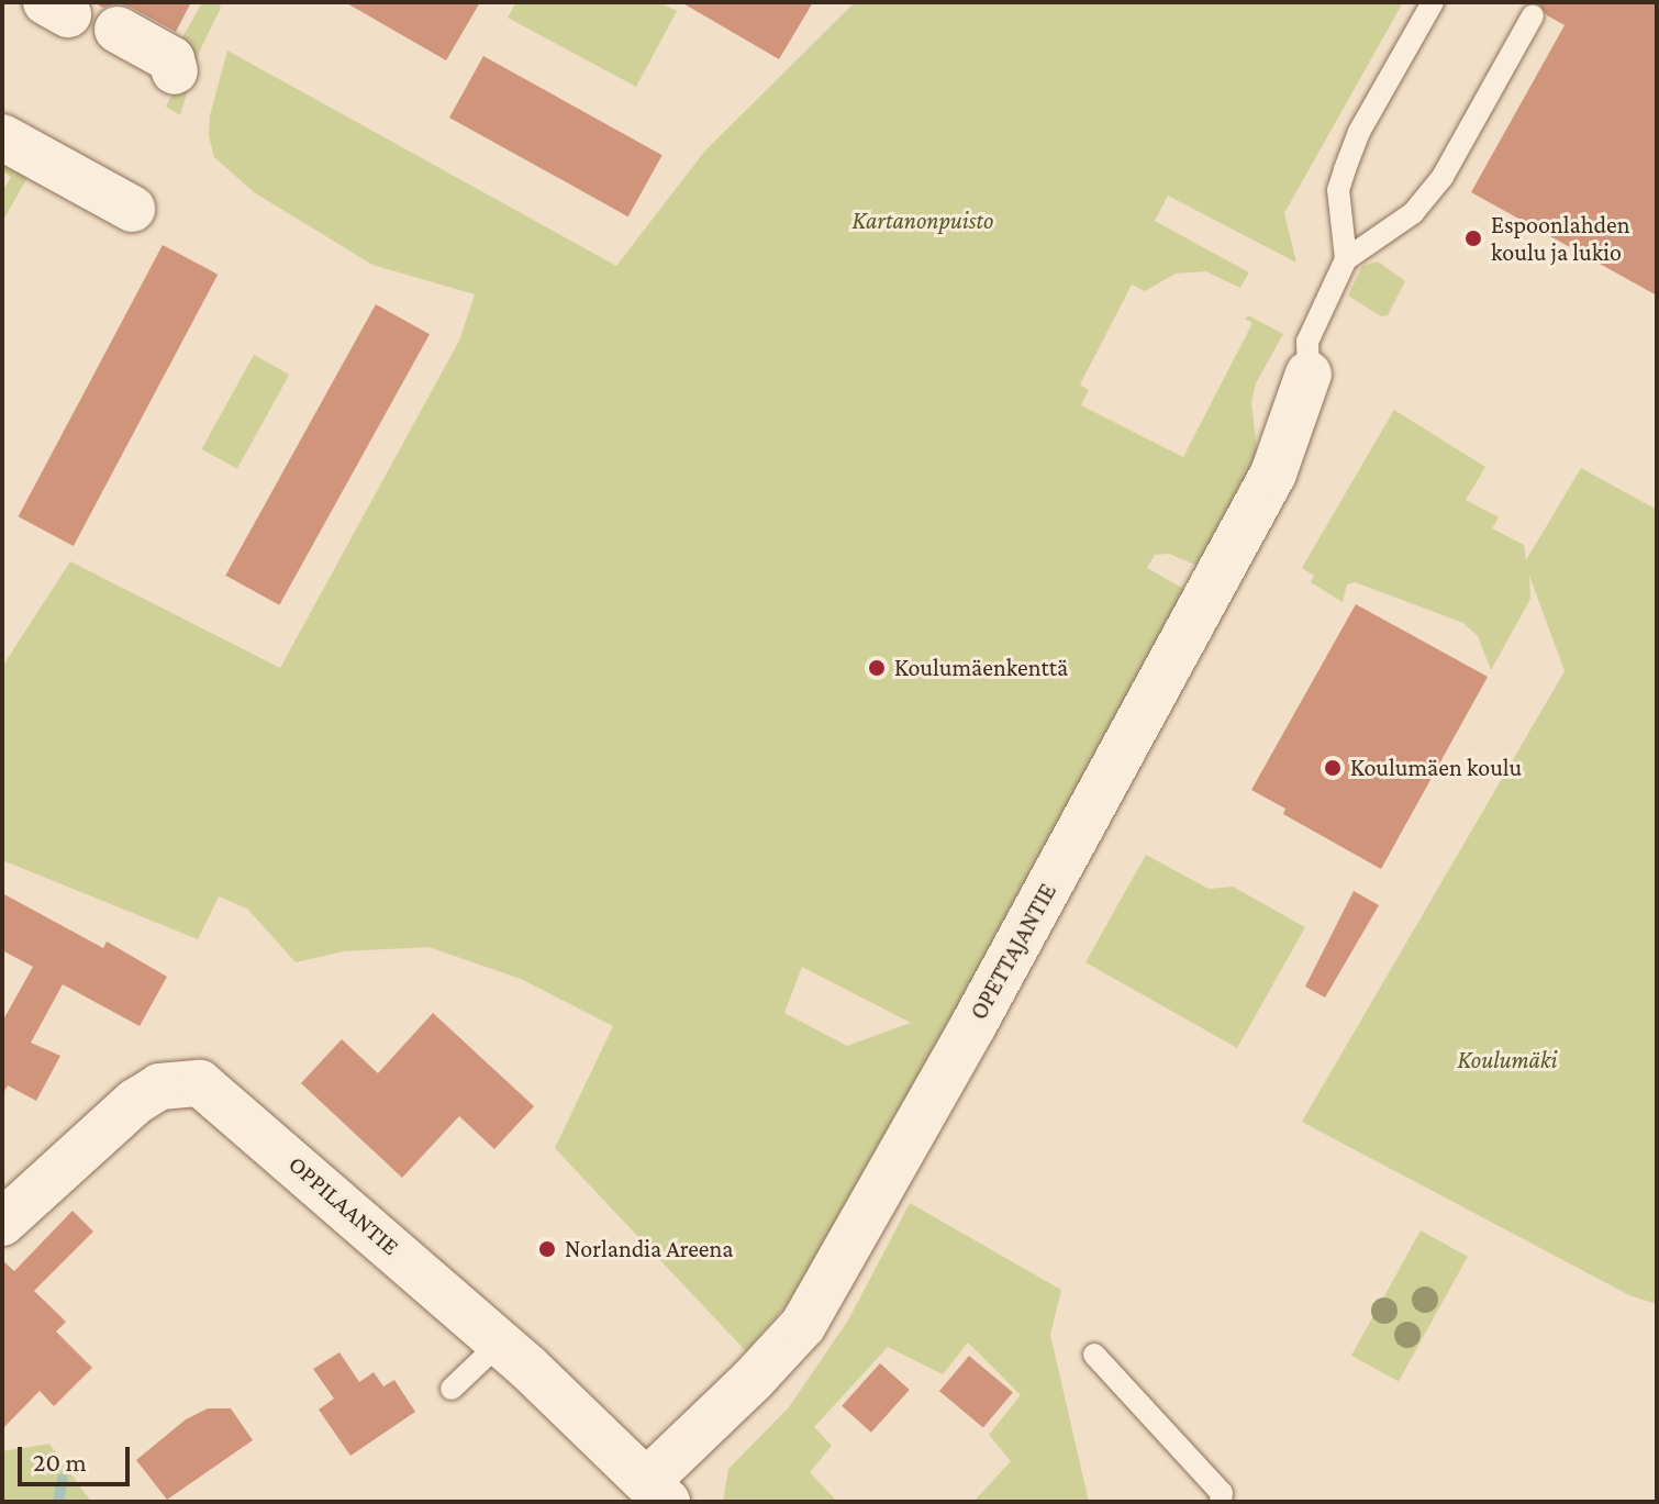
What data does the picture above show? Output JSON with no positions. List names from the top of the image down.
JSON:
{
  "streets": {
    "street": ["OPETTAJANTIE", "OPPILAANTIE"]
  },
  "crossings": [
    ["OPETTAJANTIE", "OPPILAANTIE"]
  ],
  "parks": ["Kartanonpuisto", "Koulumäki"],
  "places": [
    "Espoonlahden koulu ja lukio",
    "Koulumäenkenttä",
    "Koulumäen koulu",
    "Norlandia Areena"
  ],
  "scale_bar": "20 m"
}
